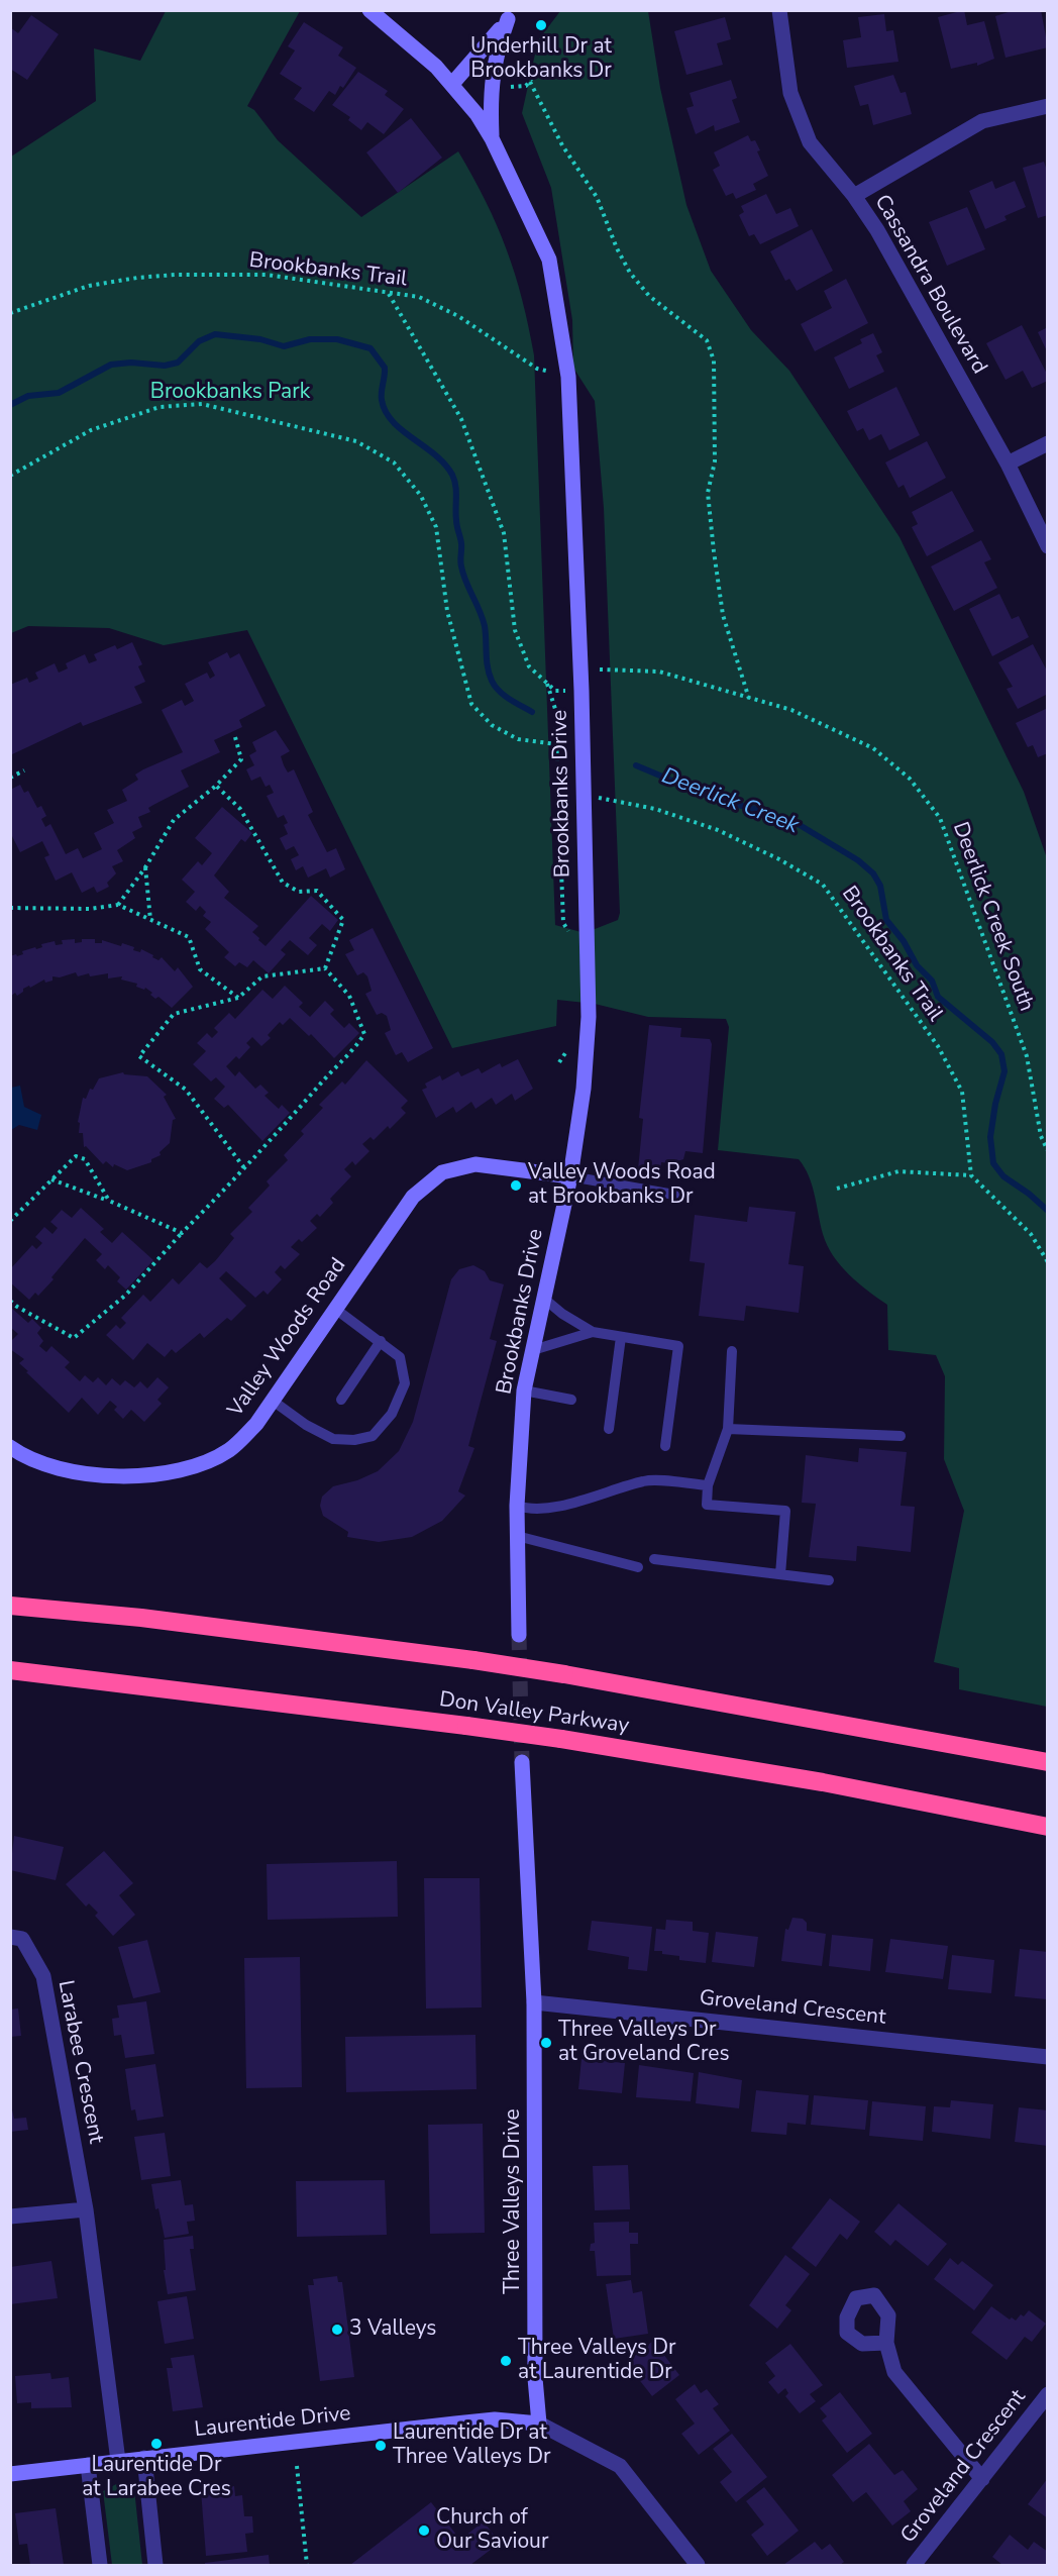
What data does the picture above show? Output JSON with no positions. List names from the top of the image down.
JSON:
{
  "streets": {
    "highway": ["Don Valley Parkway"],
    "street": [
      "Cassandra Boulevard",
      "Brookbanks Drive",
      "Valley Woods Road",
      "Groveland Crescent",
      "Larabee Crescent",
      "Three Valleys Drive",
      "Laurentide Drive"
    ],
    "path": ["Brookbanks Trail", "Deerlick Creek South"]
  },
  "crossings": [
    ["Brookbanks Trail", "Brookbanks Drive"],
    ["Brookbanks Drive", "Valley Woods Road"],
    ["Groveland Crescent", "Three Valleys Drive"],
    ["Larabee Crescent", "Laurentide Drive"],
    ["Three Valleys Drive", "Laurentide Drive"]
  ],
  "water": ["Deerlick Creek"],
  "parks": ["Brookbanks Park"],
  "places": [
    "Underhill Dr at Brookbanks Dr",
    "Valley Woods Road at Brookbanks Dr",
    "Three Valleys Dr at Groveland Cres",
    "3 Valleys",
    "Three Valleys Dr at Laurentide Dr",
    "Laurentide Dr at Larabee Cres",
    "Laurentide Dr at Three Valleys Dr",
    "Church of Our Saviour"
  ]
}
